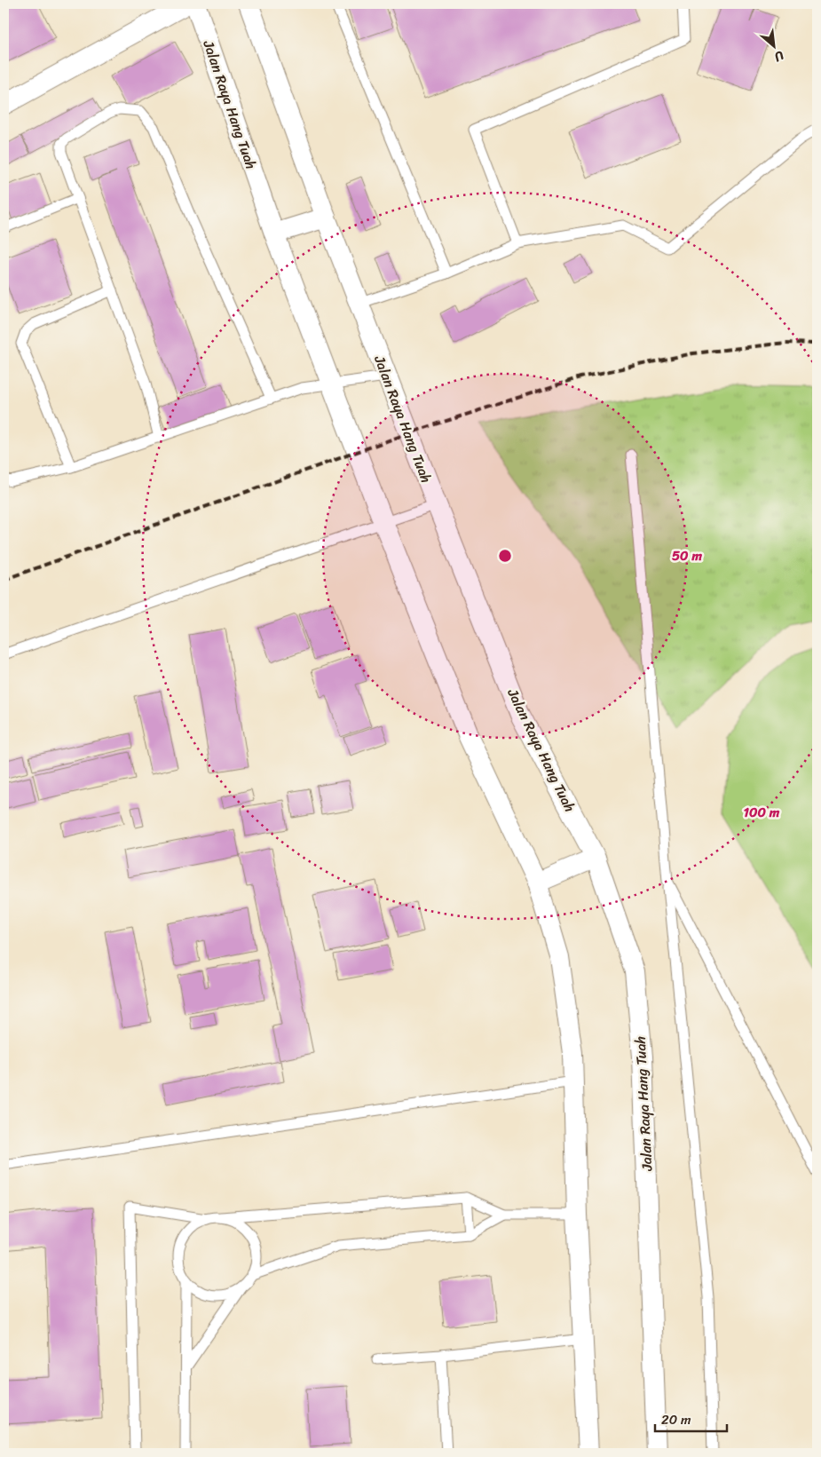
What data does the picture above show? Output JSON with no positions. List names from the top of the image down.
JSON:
{
  "streets": {
    "street": ["Jalan Raya Hang Tuah"]
  },
  "scale_bar": "20 m",
  "north": "bottom right",
  "rings": ["50 m", "100 m"]
}
